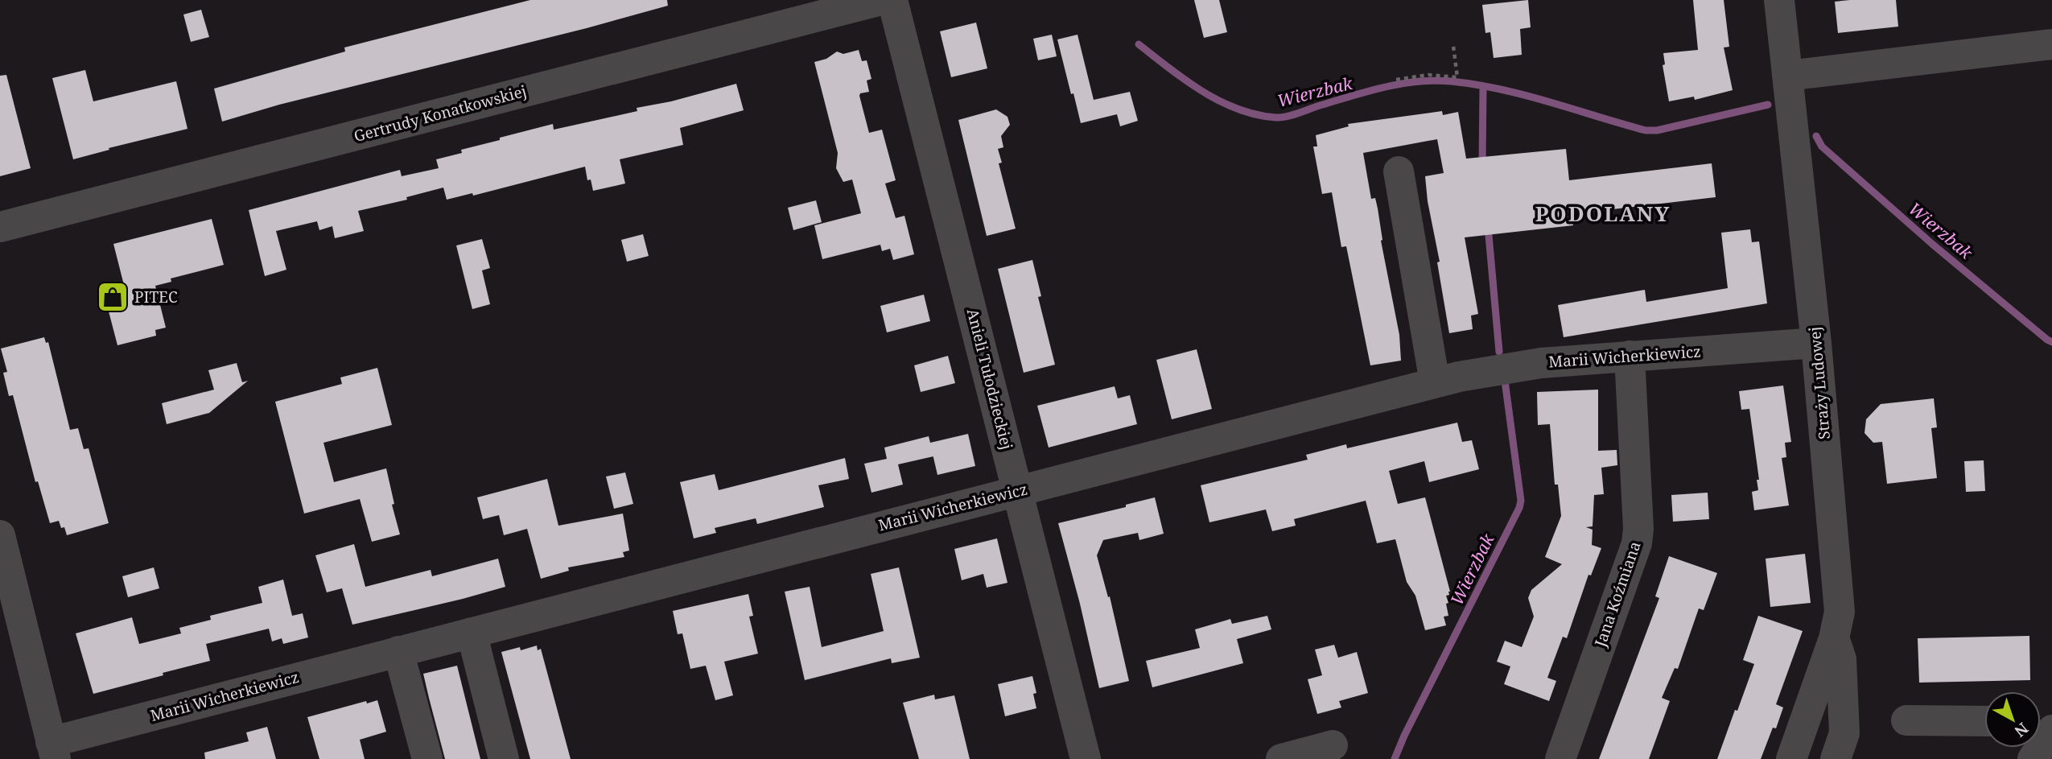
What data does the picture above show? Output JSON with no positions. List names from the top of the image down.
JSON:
{
  "streets": {
    "street": [
      "Gertrudy Konatkowskiej",
      "Marii Wicherkiewicz",
      "Anieli Tułodzieckiej",
      "Straży Ludowej",
      "Jana Koźmiana"
    ]
  },
  "crossings": [
    ["Marii Wicherkiewicz", "Anieli Tułodzieckiej"],
    ["Marii Wicherkiewicz", "Straży Ludowej"],
    ["Marii Wicherkiewicz", "Jana Koźmiana"]
  ],
  "districts": ["PODOLANY"],
  "water": ["Wierzbak"],
  "places": {
    "shop": ["PITEC"]
  },
  "north": "bottom right"
}
